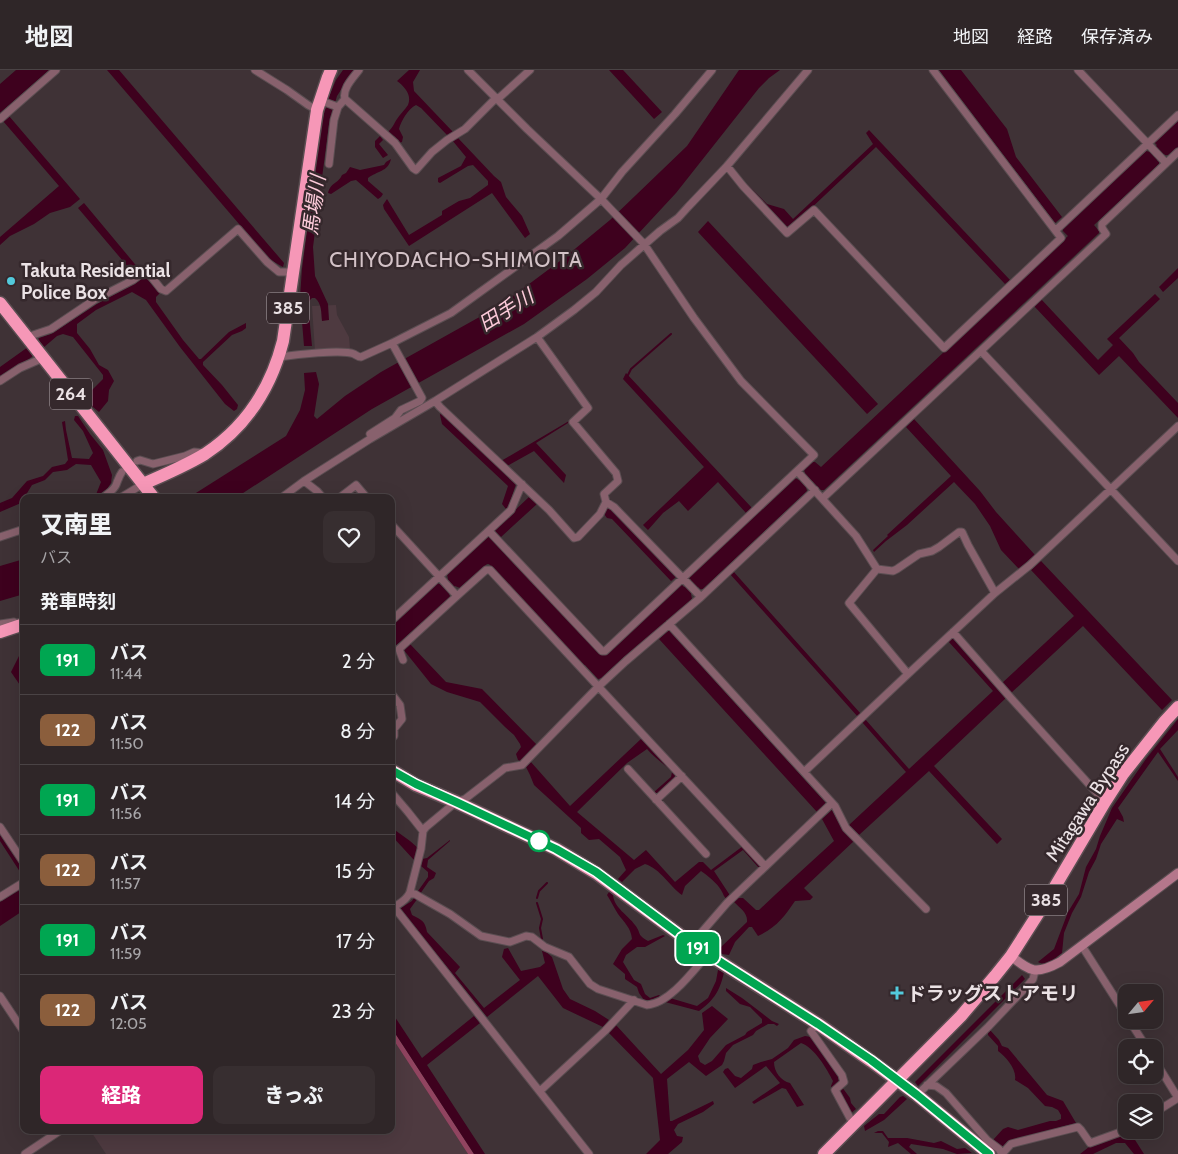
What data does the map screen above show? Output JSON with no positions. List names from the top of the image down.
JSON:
{
  "streets": {
    "highway": ["385", "264", "Mitagawa Bypass"]
  },
  "crossings": [
    ["385", "264"],
    ["385", "Mitagawa Bypass"]
  ],
  "districts": ["CHIYODACHO-SHIMOITA"],
  "water": ["馬場川", "田手川"],
  "places": {
    "other": ["Takuta Residential Police Box"],
    "health": ["ドラッグストアモリ"]
  },
  "lines": ["bus line 191"],
  "north": "top right",
  "page": {
    "header": "地図",
    "nav": ["地図", "経路", "保存済み"],
    "on_map": "191",
    "heading": [
      ["又南里", "バス"],
      "発車時刻"
    ],
    "list": [
      {
        "mark": "191",
        "name": "バス",
        "note": "11:44",
        "value": "2 分"
      },
      {
        "mark": "122",
        "name": "バス",
        "note": "11:50",
        "value": "8 分"
      },
      {
        "mark": "191",
        "name": "バス",
        "note": "11:56",
        "value": "14 分"
      },
      {
        "mark": "122",
        "name": "バス",
        "note": "11:57",
        "value": "15 分"
      },
      {
        "mark": "191",
        "name": "バス",
        "note": "11:59",
        "value": "17 分"
      },
      {
        "mark": "122",
        "name": "バス",
        "note": "12:05",
        "value": "23 分"
      }
    ],
    "buttons": ["経路", "きっぷ"]
  }
}
